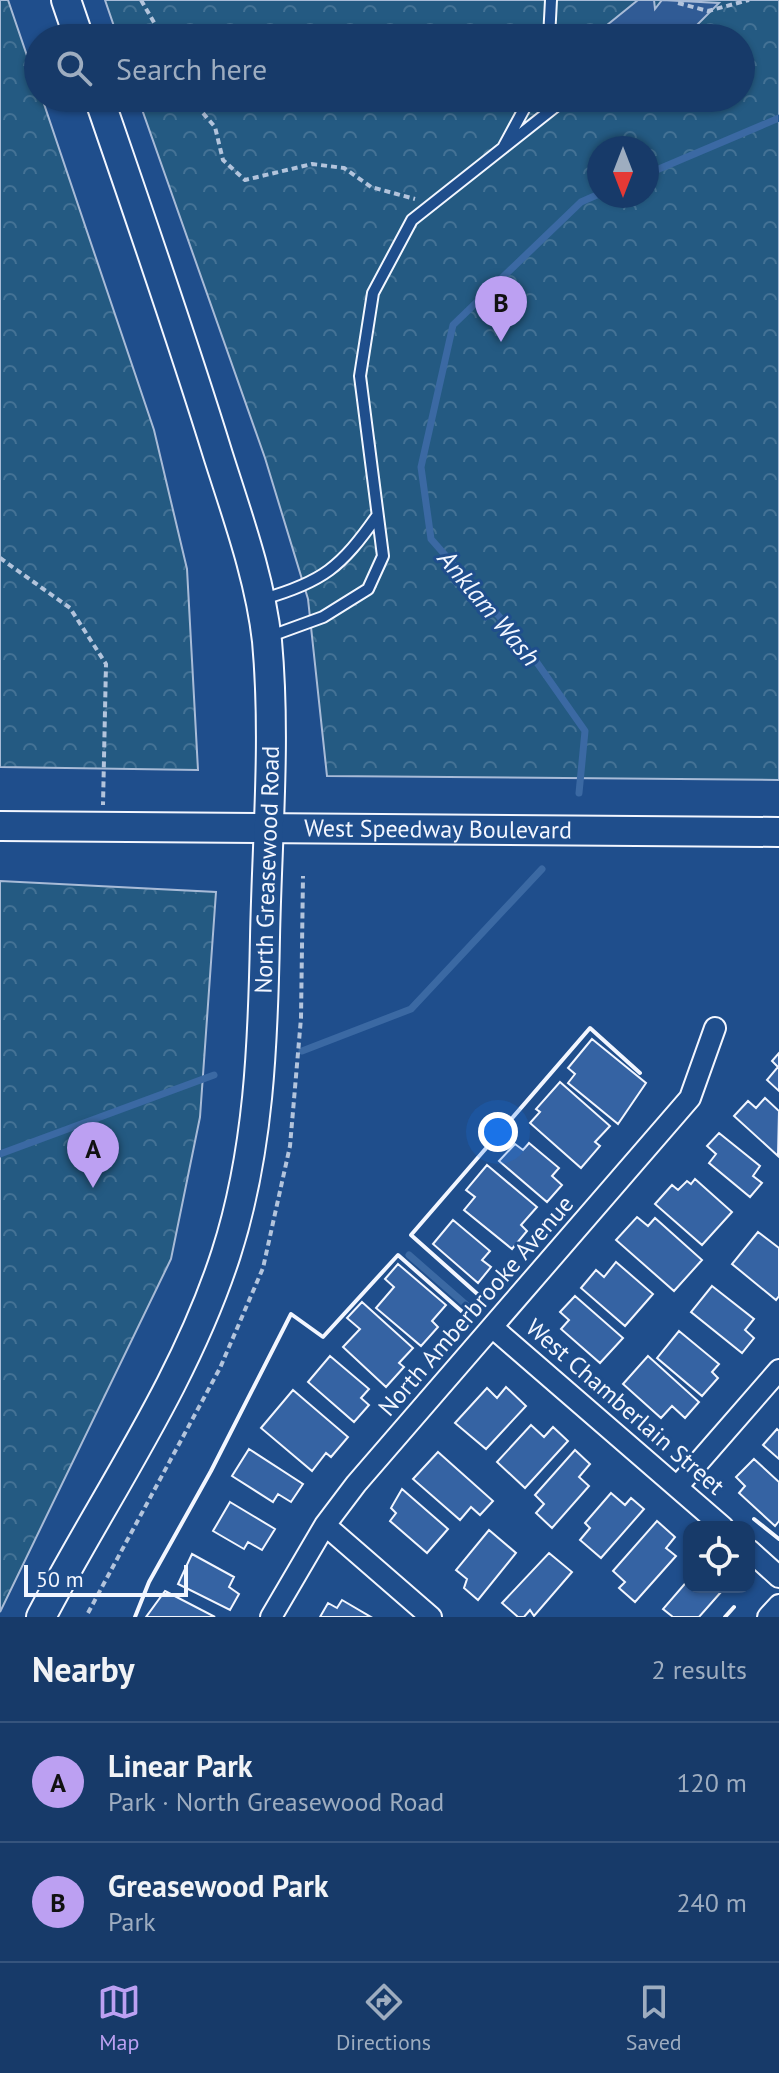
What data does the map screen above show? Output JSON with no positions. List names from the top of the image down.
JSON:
{
  "streets": {
    "main road": ["West Speedway Boulevard", "North Greasewood Road"],
    "street": ["North Amberbrooke Avenue", "West Chamberlain Street"]
  },
  "crossings": [
    ["West Speedway Boulevard", "North Greasewood Road"],
    ["North Amberbrooke Avenue", "West Chamberlain Street"]
  ],
  "water": ["Anklam Wash"],
  "scale_bar": "50 m",
  "north": "bottom",
  "page": {
    "search": "Search here",
    "pins": ["B", "A"],
    "scale": "50 m",
    "heading": ["Nearby", "2 results"],
    "list": [
      {
        "mark": "A",
        "name": "Linear Park",
        "note": "Park · North Greasewood Road",
        "value": "120 m"
      },
      {
        "mark": "B",
        "name": "Greasewood Park",
        "note": "Park",
        "value": "240 m"
      }
    ],
    "nav": ["Map", "Directions", "Saved"]
  }
}
